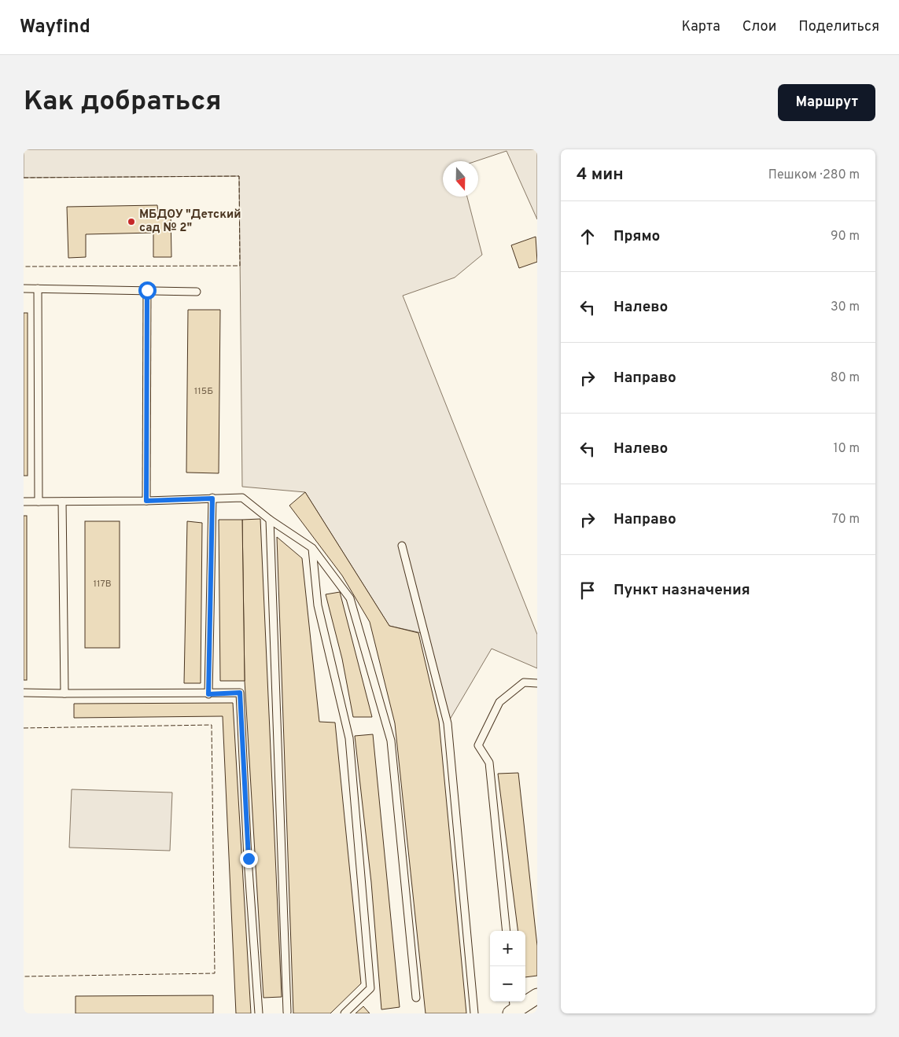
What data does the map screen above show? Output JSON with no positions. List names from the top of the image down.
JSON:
{
  "places": ["МБДОУ \"Детский сад № 2\""],
  "house_numbers": ["115Б", "117В"],
  "north": "bottom",
  "page": {
    "header": "Wayfind",
    "nav": ["Карта", "Слои", "Поделиться"],
    "buttons": "Маршрут",
    "title": "Как добраться",
    "heading": ["4 мин", "Пешком · 280 m"],
    "list": [
      ["Прямо", "90 m"],
      ["Налево", "30 m"],
      ["Направо", "80 m"],
      ["Налево", "10 m"],
      ["Направо", "70 m"],
      "Пункт назначения"
    ],
    "map_buttons": ["+", "−"]
  }
}
